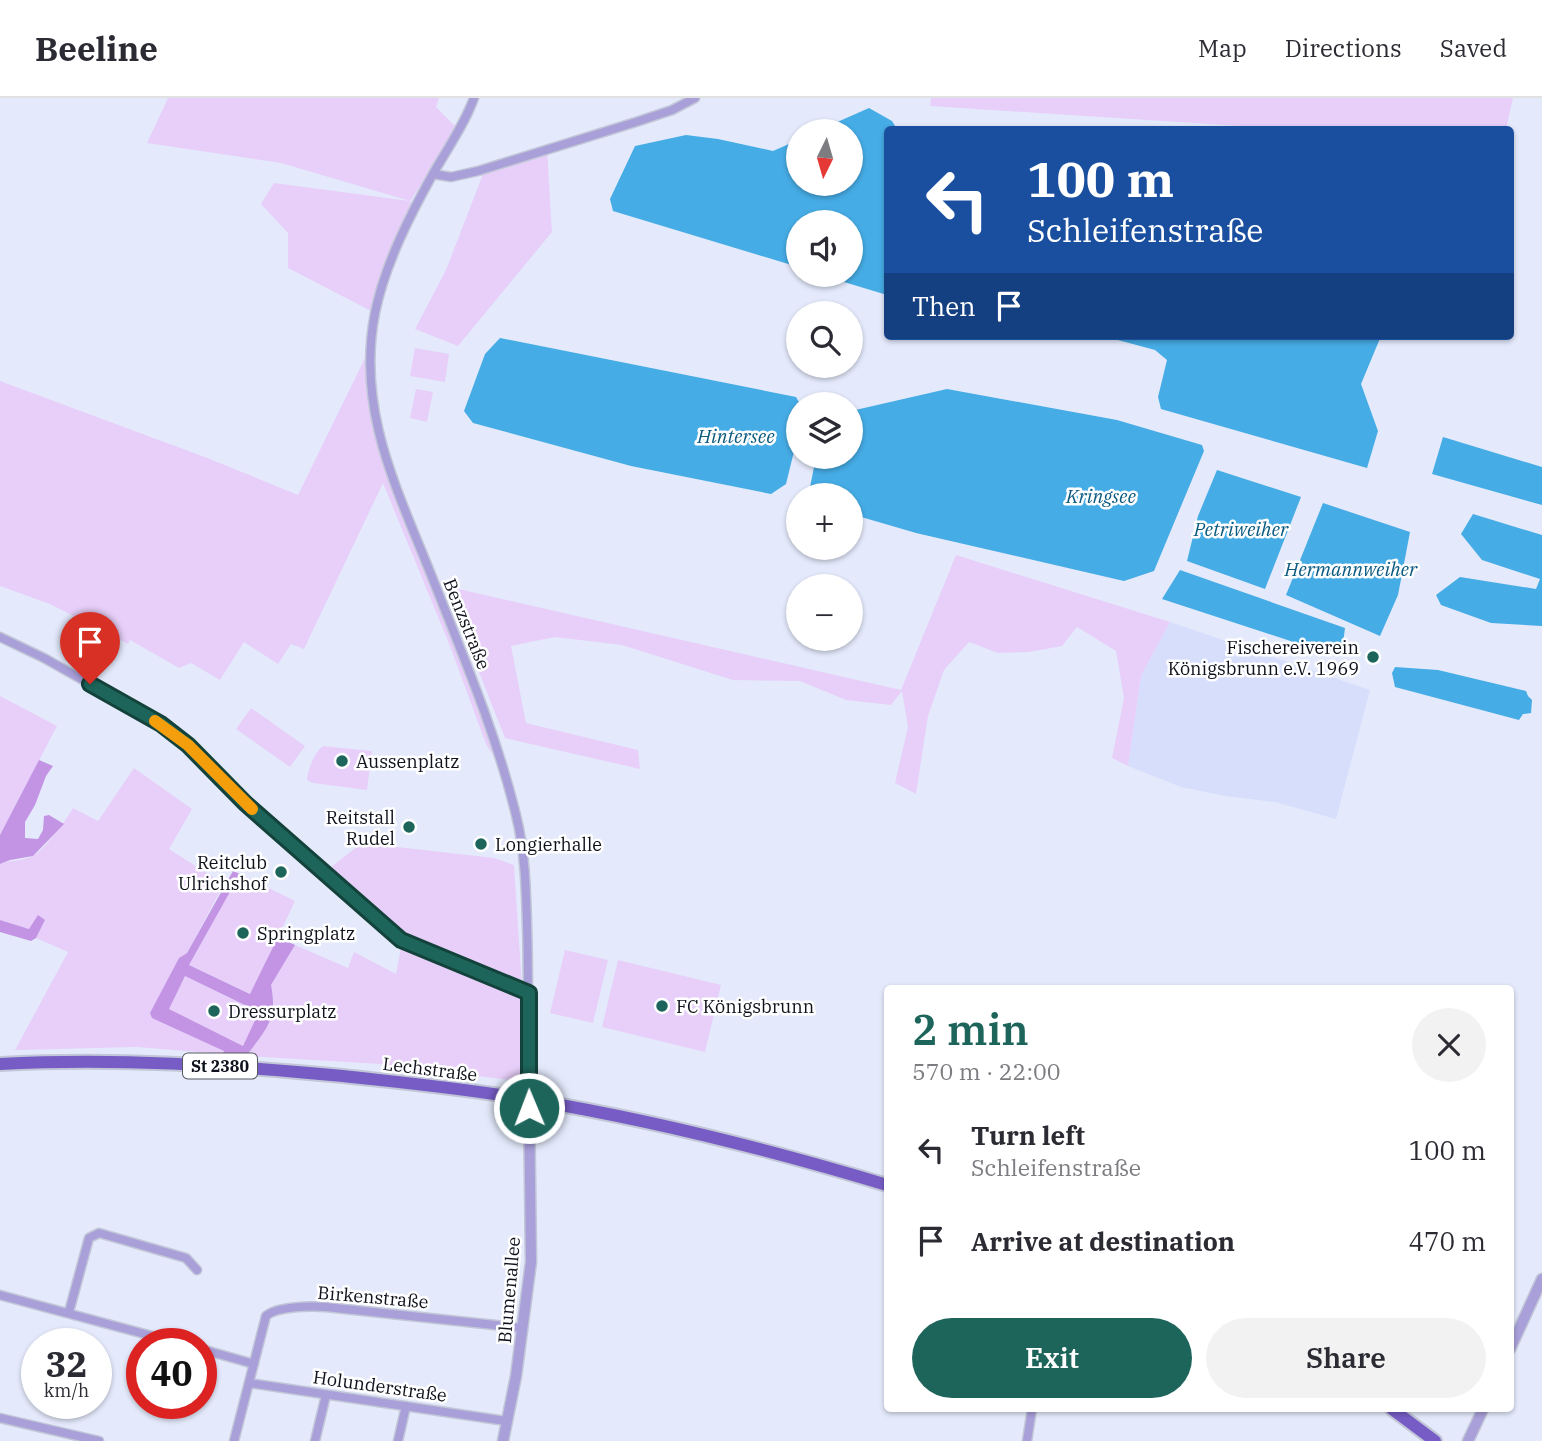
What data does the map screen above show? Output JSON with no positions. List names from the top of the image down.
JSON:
{
  "streets": {
    "main road": ["St 2380", "Lechstraße"],
    "street": [
      "Benzstraße",
      "Blumenallee",
      "Birkenstraße",
      "Holunderstraße"
    ]
  },
  "crossings": [
    ["Benzstraße", "Lechstraße"],
    ["Benzstraße", "Blumenallee"],
    ["Lechstraße", "Blumenallee"],
    ["Blumenallee", "Birkenstraße"],
    ["Blumenallee", "Holunderstraße"],
    ["Birkenstraße", "Holunderstraße"]
  ],
  "water": [
    "Hintersee",
    "Kringsee",
    "Petriweiher",
    "Hermannweiher"
  ],
  "places": [
    "Fischereiverein Königsbrunn e.V. 1969",
    "Aussenplatz",
    "Reitstall Rudel",
    "Longierhalle",
    "Reitclub Ulrichshof",
    "Springplatz",
    "FC Königsbrunn",
    "Dressurplatz"
  ],
  "north": "bottom",
  "page": {
    "header": "Beeline",
    "nav": ["Map", "Directions", "Saved"],
    "map_buttons": ["+", "−"],
    "turn": ["100 m", "Schleifenstraße"],
    "then": "Then",
    "heading": ["2 min", "570 m · 22:00"],
    "list": [
      {
        "name": "Turn left",
        "note": "Schleifenstraße",
        "value": "100 m"
      },
      {
        "name": "Arrive at destination",
        "value": "470 m"
      }
    ],
    "buttons": ["Exit", "Share"],
    "speed": "32 km/h",
    "limit": "40"
  }
}
